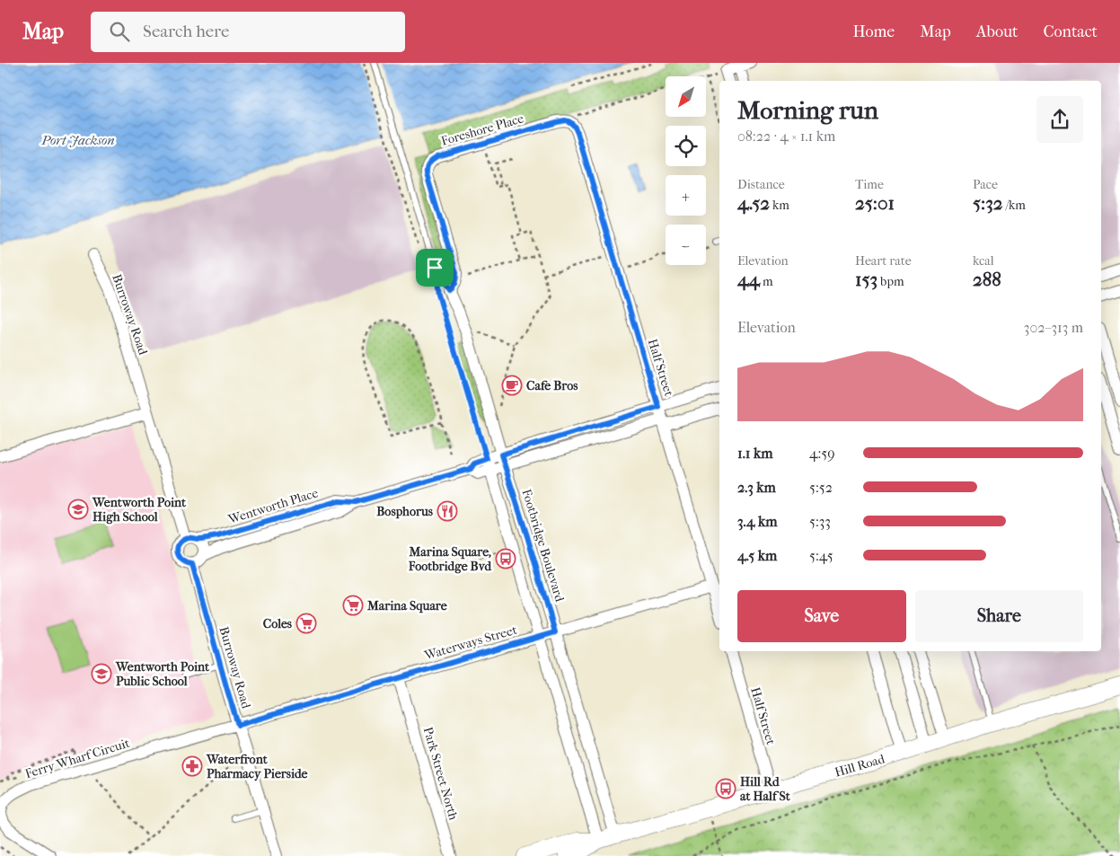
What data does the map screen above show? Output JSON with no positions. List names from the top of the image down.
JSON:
{
  "streets": {
    "street": [
      "Foreshore Place",
      "Burroway Road",
      "Half Street",
      "Wentworth Place",
      "Footbridge Boulevard",
      "Waterways Street",
      "Ferry Wharf Circuit",
      "Hill Road",
      "Park Street North"
    ]
  },
  "crossings": [
    ["Foreshore Place", "Half Street"],
    ["Foreshore Place", "Footbridge Boulevard"],
    ["Burroway Road", "Wentworth Place"],
    ["Burroway Road", "Waterways Street"],
    ["Burroway Road", "Ferry Wharf Circuit"],
    ["Half Street", "Wentworth Place"],
    ["Half Street", "Waterways Street"],
    ["Half Street", "Hill Road"],
    ["Wentworth Place", "Footbridge Boulevard"],
    ["Footbridge Boulevard", "Waterways Street"],
    ["Footbridge Boulevard", "Hill Road"],
    ["Waterways Street", "Ferry Wharf Circuit"],
    ["Waterways Street", "Park Street North"]
  ],
  "water": ["Port Jackson"],
  "places": {
    "cafe": ["Cafe Bros"],
    "school or university": ["Wentworth Point High School", "Wentworth Point Public School"],
    "restaurant": ["Bosphorus"],
    "bus stop": ["Marina Square, Footbridge Bvd", "Hill Rd at Half St"],
    "supermarket": ["Marina Square", "Coles"],
    "pharmacy": ["Waterfront Pharmacy Pierside"]
  },
  "north": "bottom left",
  "page": {
    "header": "Map",
    "search": "Search here",
    "nav": [
      "Home",
      "Map",
      "About",
      "Contact"
    ],
    "map_buttons": ["+", "−"],
    "heading": ["Morning run", "08:22 · 4 × 1.1 km"],
    "stats": [
      ["Distance", "4.52 km"],
      ["Time", "25:01"],
      ["Pace", "5:32 /km"],
      ["Elevation", "44 m"],
      ["Heart rate", "153 bpm"],
      ["kcal", "288"]
    ],
    "chart": ["Elevation", "302–313 m"],
    "list": [
      {
        "name": "1.1 km",
        "note": "4:59"
      },
      {
        "name": "2.3 km",
        "note": "5:52"
      },
      {
        "name": "3.4 km",
        "note": "5:33"
      },
      {
        "name": "4.5 km",
        "note": "5:45"
      }
    ],
    "buttons": ["Save", "Share"]
  }
}
